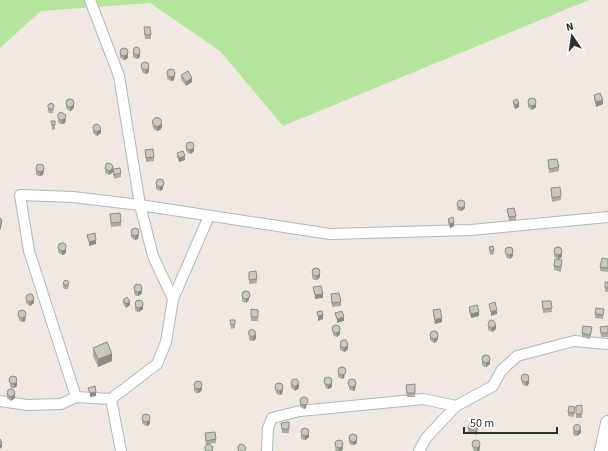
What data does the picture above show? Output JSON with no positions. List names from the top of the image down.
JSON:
{
  "scale_bar": "50 m",
  "north": "top"
}
